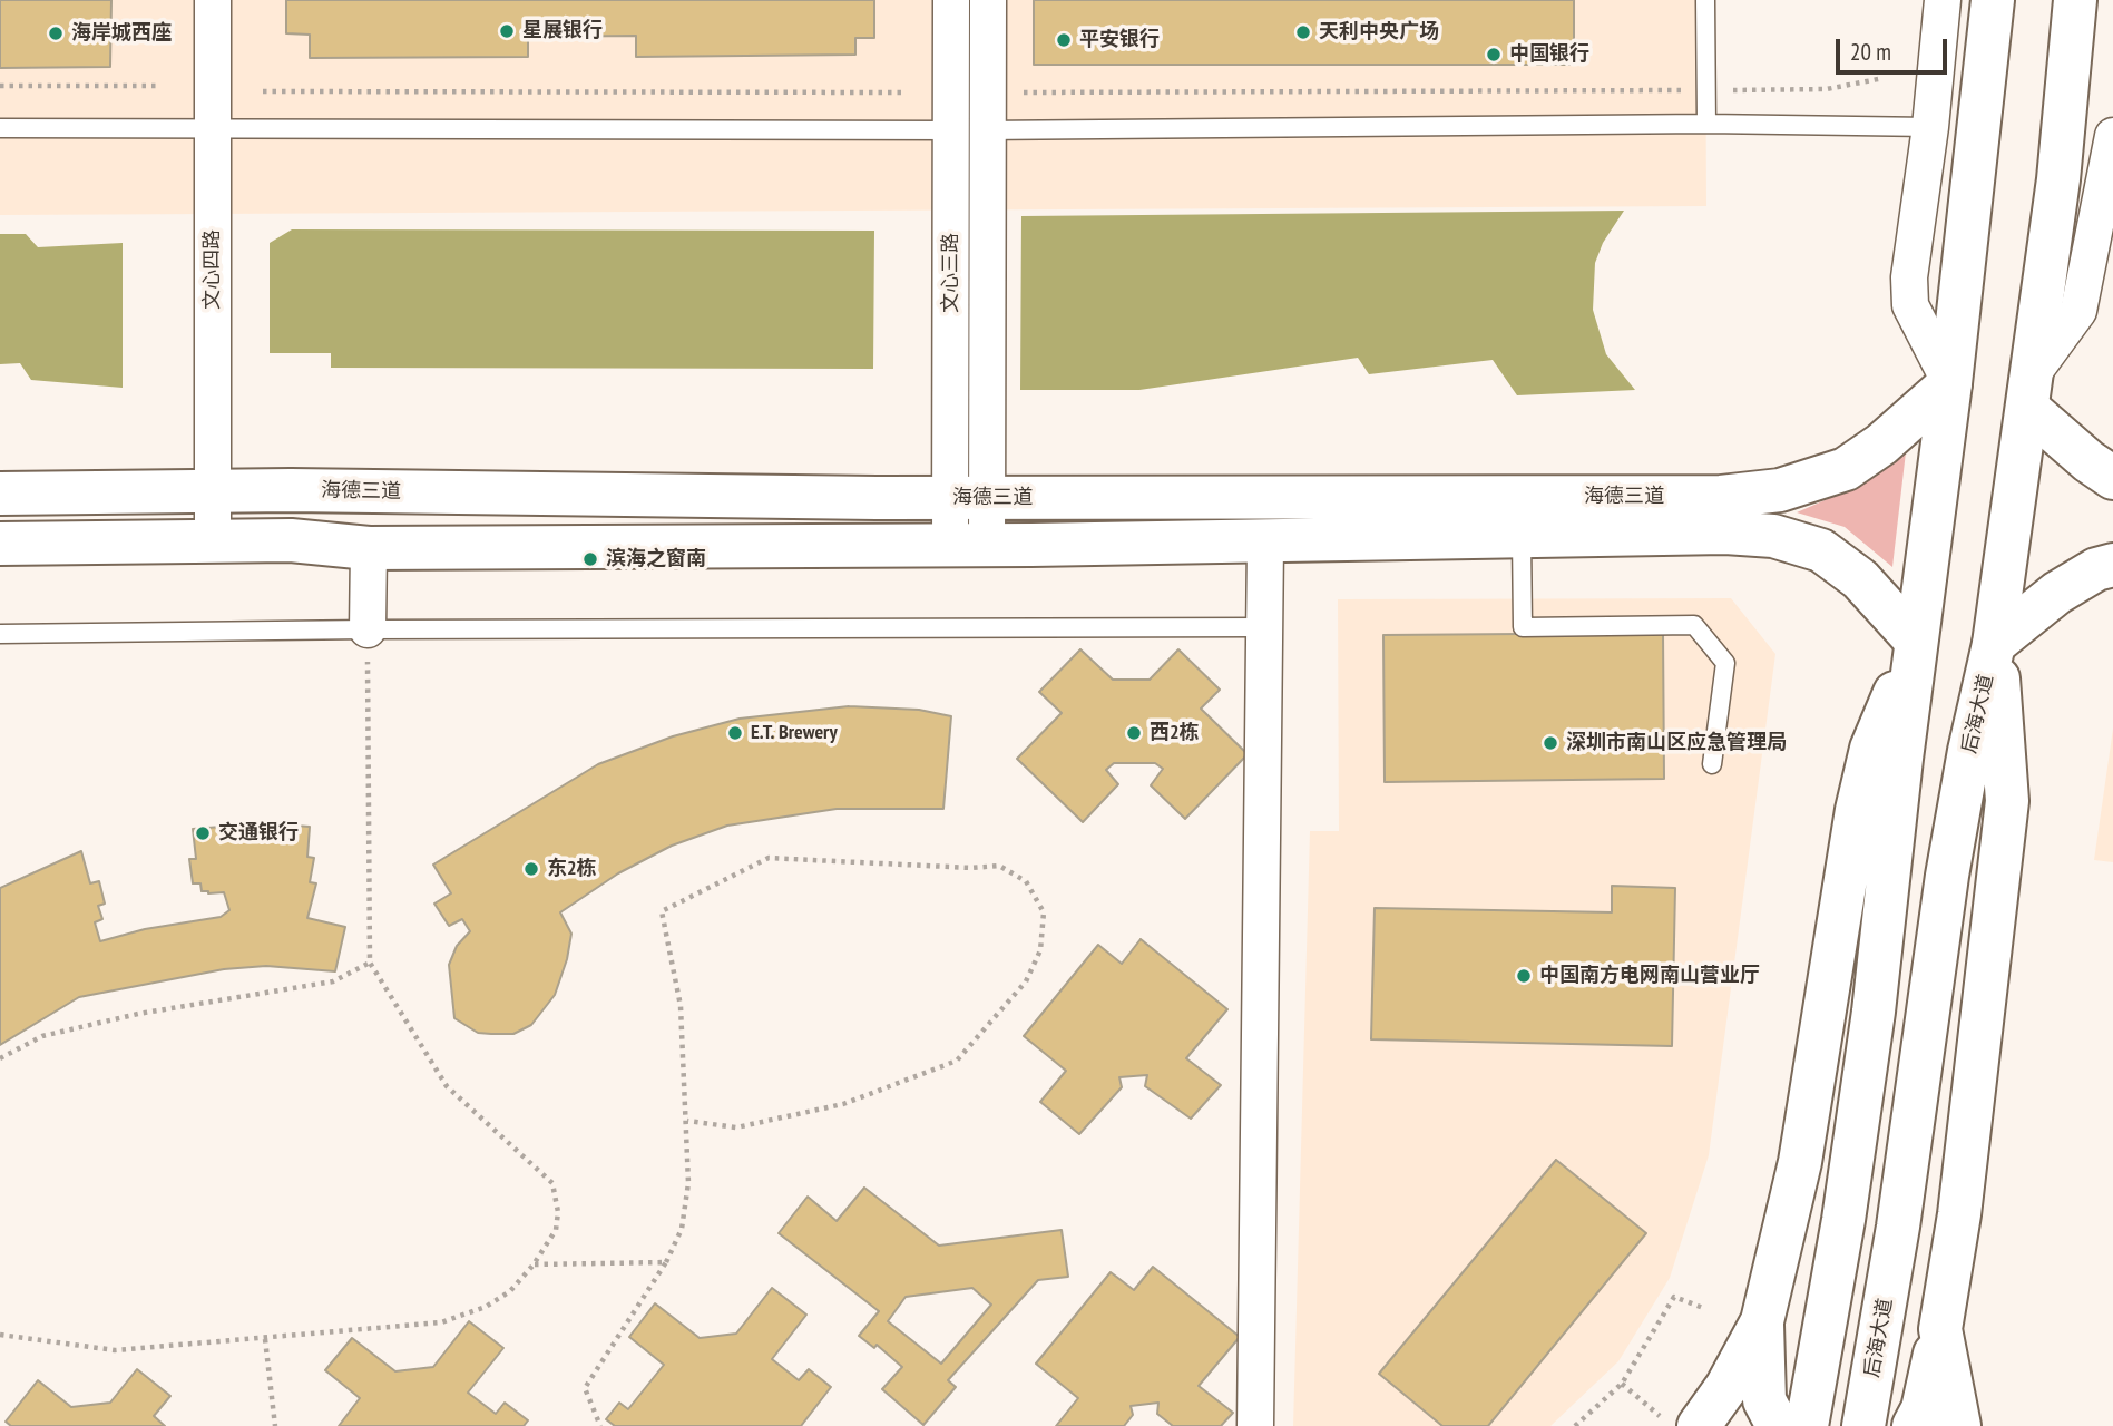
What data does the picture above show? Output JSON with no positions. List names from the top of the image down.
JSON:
{
  "streets": {
    "main road": ["海德三道", "后海大道"],
    "street": ["文心四路", "文心三路"]
  },
  "crossings": [
    ["文心四路", "海德三道"],
    ["文心三路", "海德三道"]
  ],
  "places": [
    "星展银行",
    "天利中央广场",
    "海岸城西座",
    "平安银行",
    "中国银行",
    "滨海之窗南",
    "E.T. Brewery",
    "西2栋",
    "深圳市南山区应急管理局",
    "交通银行",
    "东2栋",
    "中国南方电网南山营业厅"
  ],
  "scale_bar": "20 m"
}
